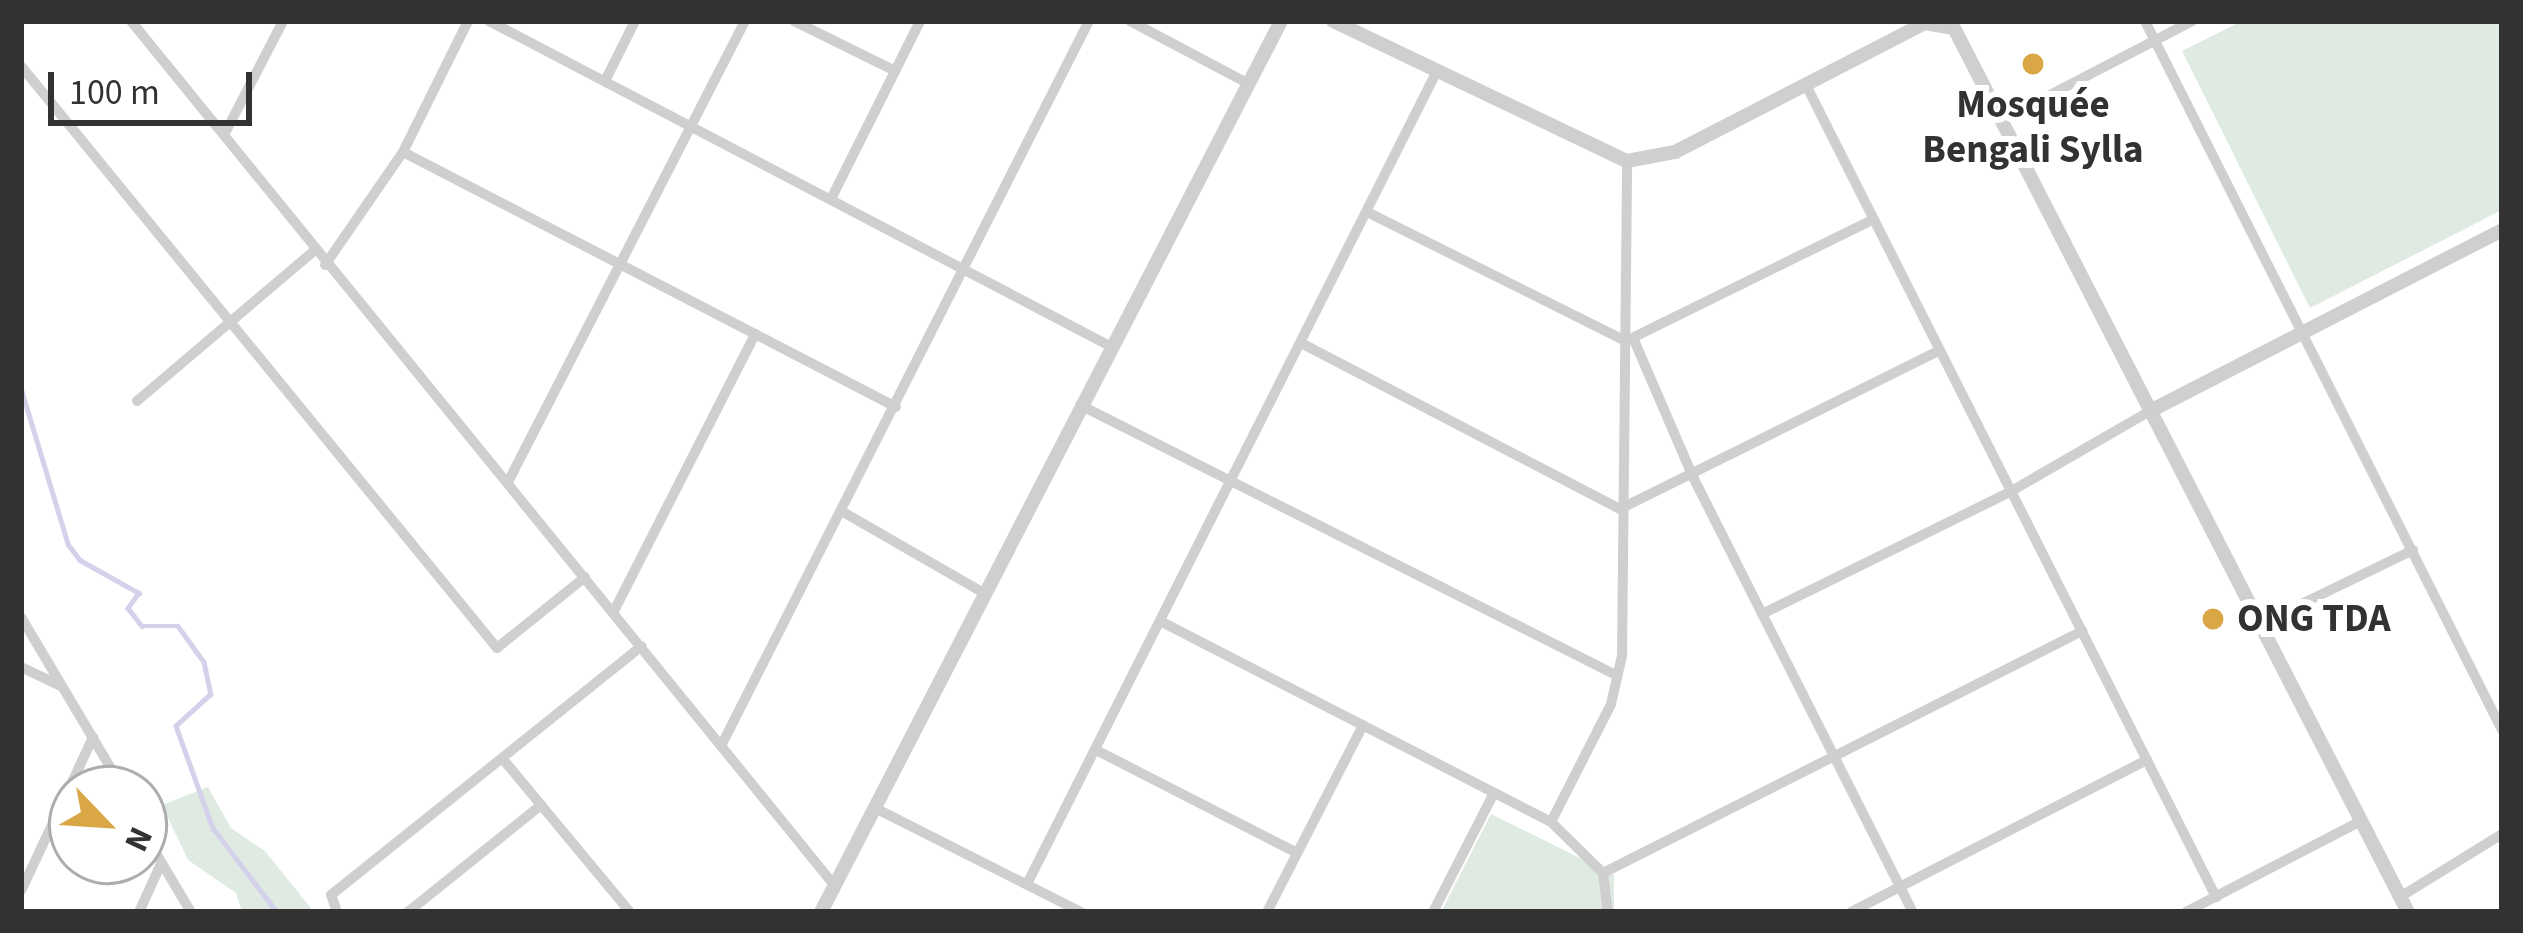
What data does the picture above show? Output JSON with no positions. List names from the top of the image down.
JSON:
{
  "places": ["Mosquée Bengali Sylla", "ONG TDA"],
  "scale_bar": "100 m",
  "north": "bottom right"
}
